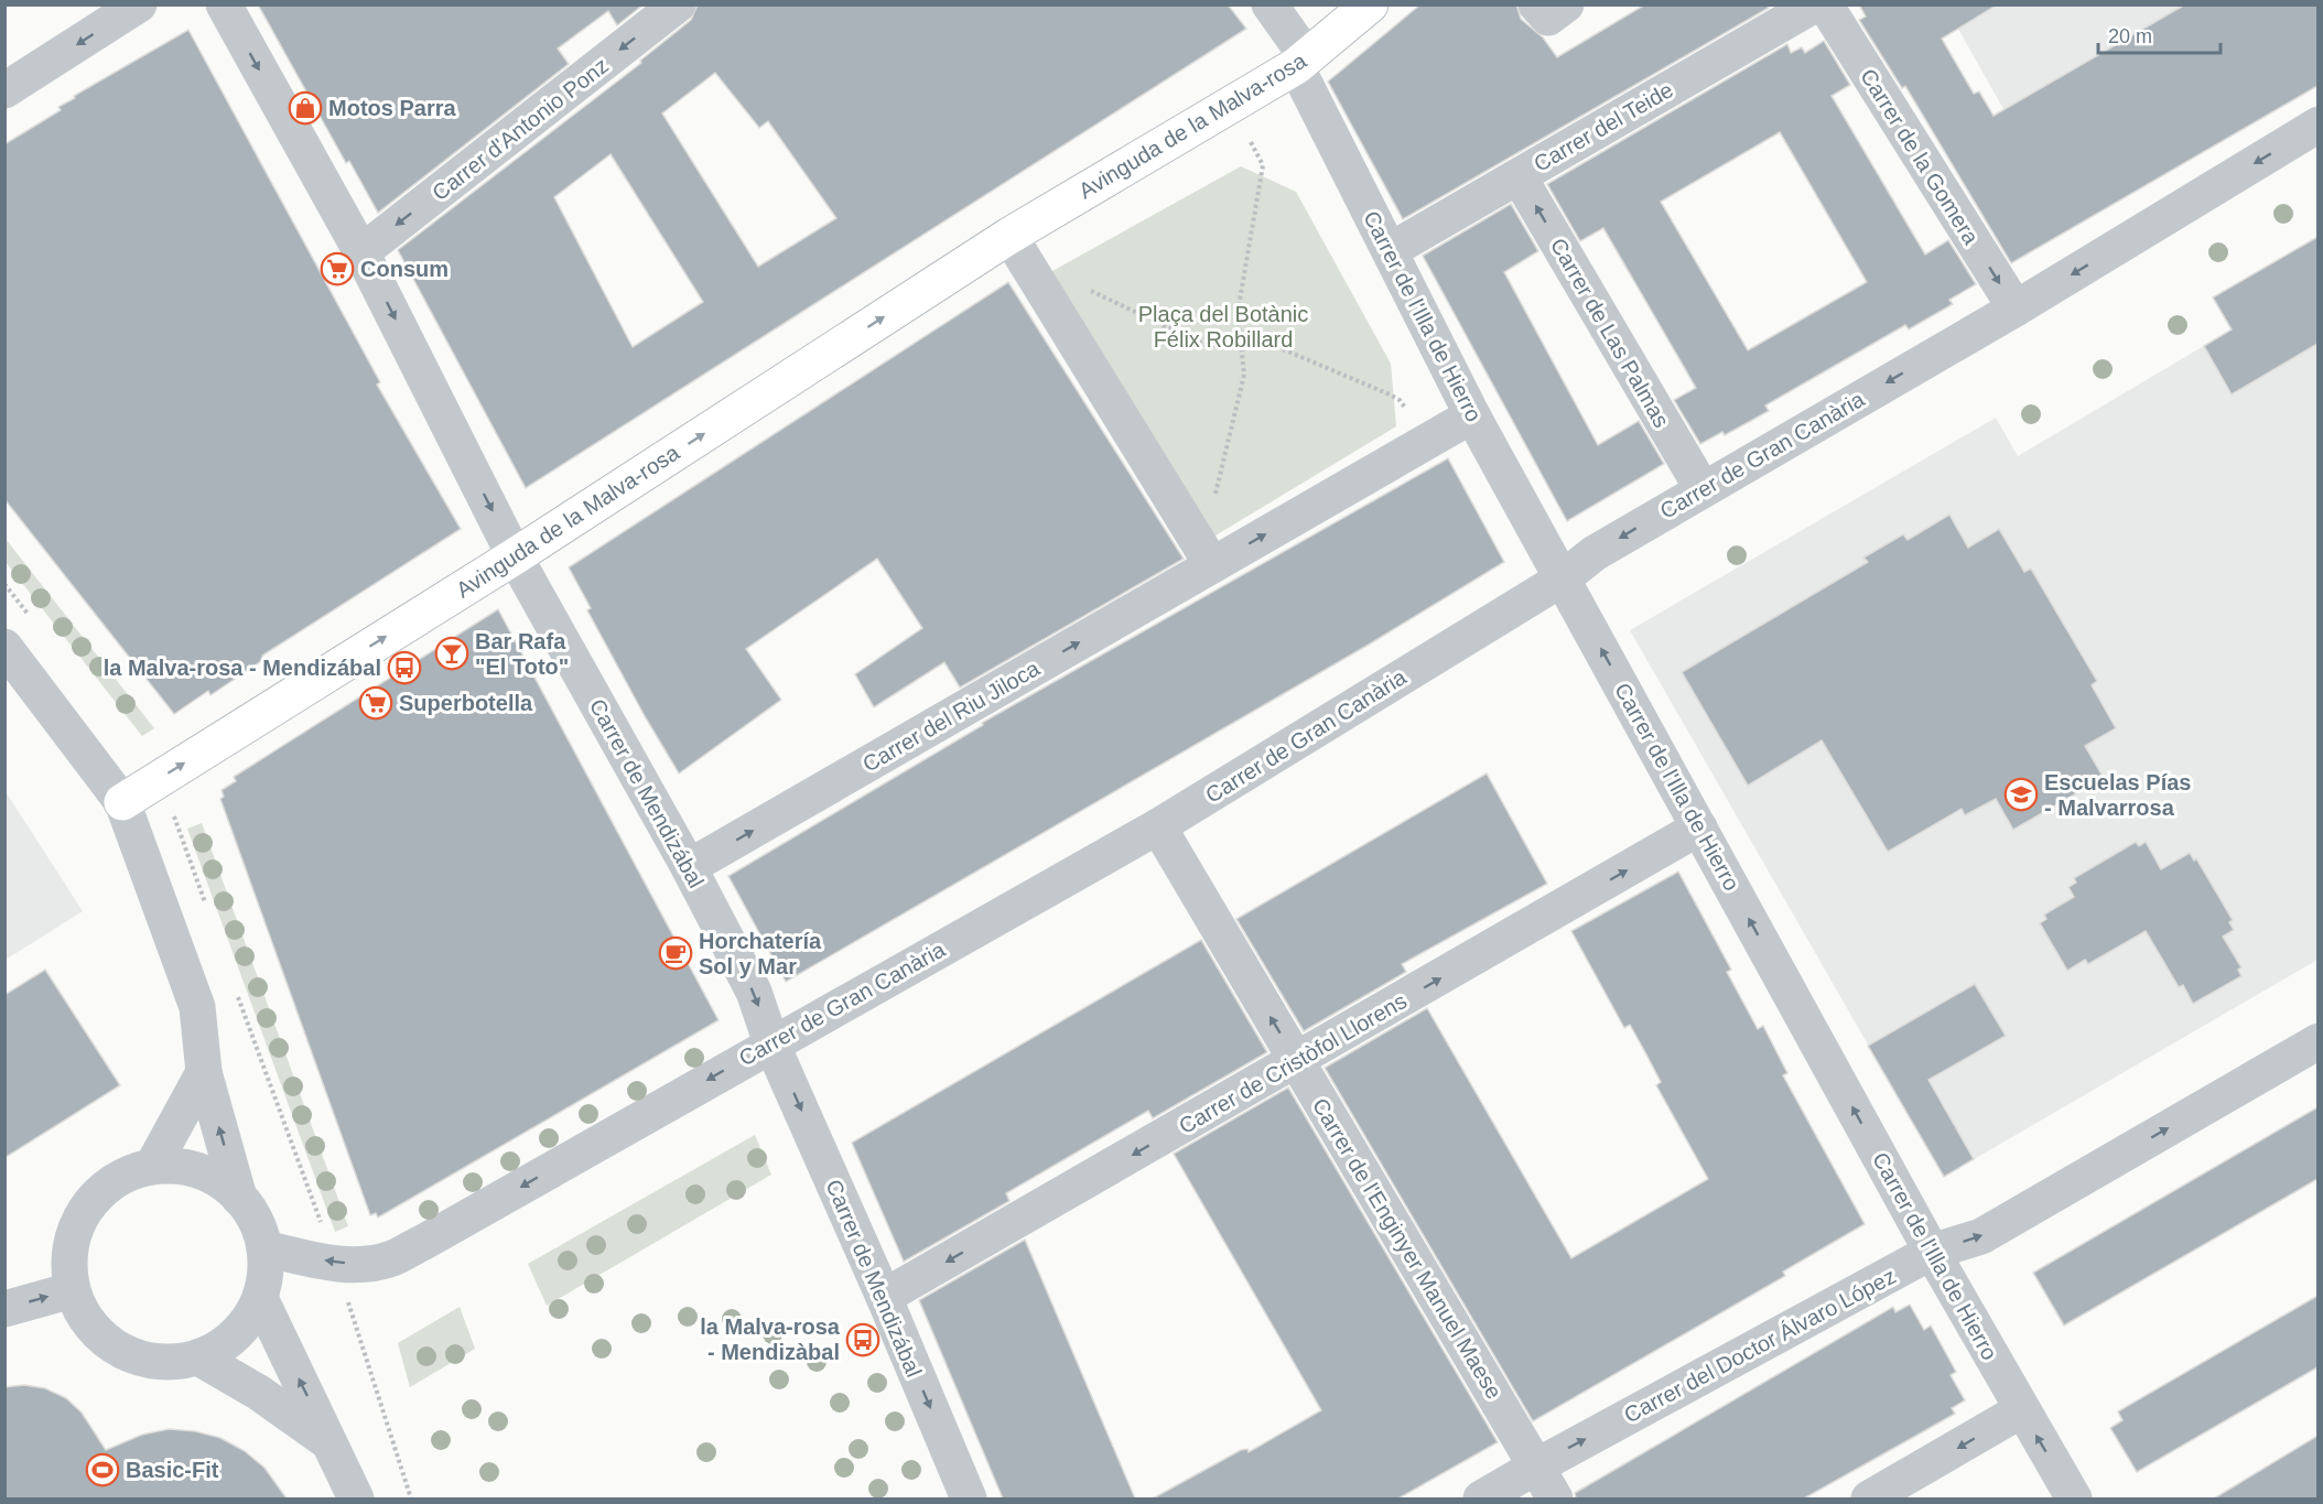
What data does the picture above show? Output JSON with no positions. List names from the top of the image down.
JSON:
{
  "streets": {
    "street": [
      "Avinguda de la Malva-rosa",
      "Carrer del Teide",
      "Carrer d'Antonio Ponz",
      "Carrer de la Gomera",
      "Carrer de l'Illa de Hierro",
      "Carrer de Las Palmas",
      "Carrer de Gran Canària",
      "Carrer del Riu Jiloca",
      "Carrer de Mendizábal",
      "Carrer de Cristòfol Llorens",
      "Carrer de l'Enginyer Manuel Maese",
      "Carrer del Doctor Álvaro López"
    ]
  },
  "crossings": [
    ["Avinguda de la Malva-rosa", "Carrer de l'Illa de Hierro"],
    ["Avinguda de la Malva-rosa", "Carrer de Mendizábal"],
    ["Carrer del Teide", "Carrer de l'Illa de Hierro"],
    ["Carrer del Teide", "Carrer de Las Palmas"],
    ["Carrer d'Antonio Ponz", "Carrer de Mendizábal"],
    ["Carrer de la Gomera", "Carrer de Gran Canària"],
    ["Carrer de l'Illa de Hierro", "Carrer de Gran Canària"],
    ["Carrer de l'Illa de Hierro", "Carrer del Riu Jiloca"],
    ["Carrer de l'Illa de Hierro", "Carrer de Cristòfol Llorens"],
    ["Carrer de l'Illa de Hierro", "Carrer del Doctor Álvaro López"],
    ["Carrer de Las Palmas", "Carrer de Gran Canària"],
    ["Carrer de Gran Canària", "Carrer de Mendizábal"],
    ["Carrer de Gran Canària", "Carrer de l'Enginyer Manuel Maese"],
    ["Carrer del Riu Jiloca", "Carrer de Mendizábal"],
    ["Carrer de Mendizábal", "Carrer de Cristòfol Llorens"],
    ["Carrer de Cristòfol Llorens", "Carrer de l'Enginyer Manuel Maese"],
    ["Carrer de l'Enginyer Manuel Maese", "Carrer del Doctor Álvaro López"]
  ],
  "one_way": [
    "Avinguda de la Malva-rosa",
    "Carrer d'Antonio Ponz",
    "Carrer de la Gomera",
    "Carrer de l'Illa de Hierro",
    "Carrer de Las Palmas",
    "Carrer de Gran Canària",
    "Carrer del Riu Jiloca",
    "Carrer de Mendizábal",
    "Carrer del Doctor Álvaro López"
  ],
  "parks": ["Plaça del Botànic Félix Robillard"],
  "places": {
    "shop": ["Motos Parra"],
    "supermarket": ["Consum", "Superbotella"],
    "bar": ["Bar Rafa \"El Toto\""],
    "bus stop": ["la Malva-rosa - Mendizábal", "la Malva-rosa - Mendizàbal"],
    "school or university": ["Escuelas Pías - Malvarrosa"],
    "cafe": ["Horchatería Sol y Mar"],
    "sports": ["Basic-Fit"]
  },
  "scale_bar": "20 m"
}
